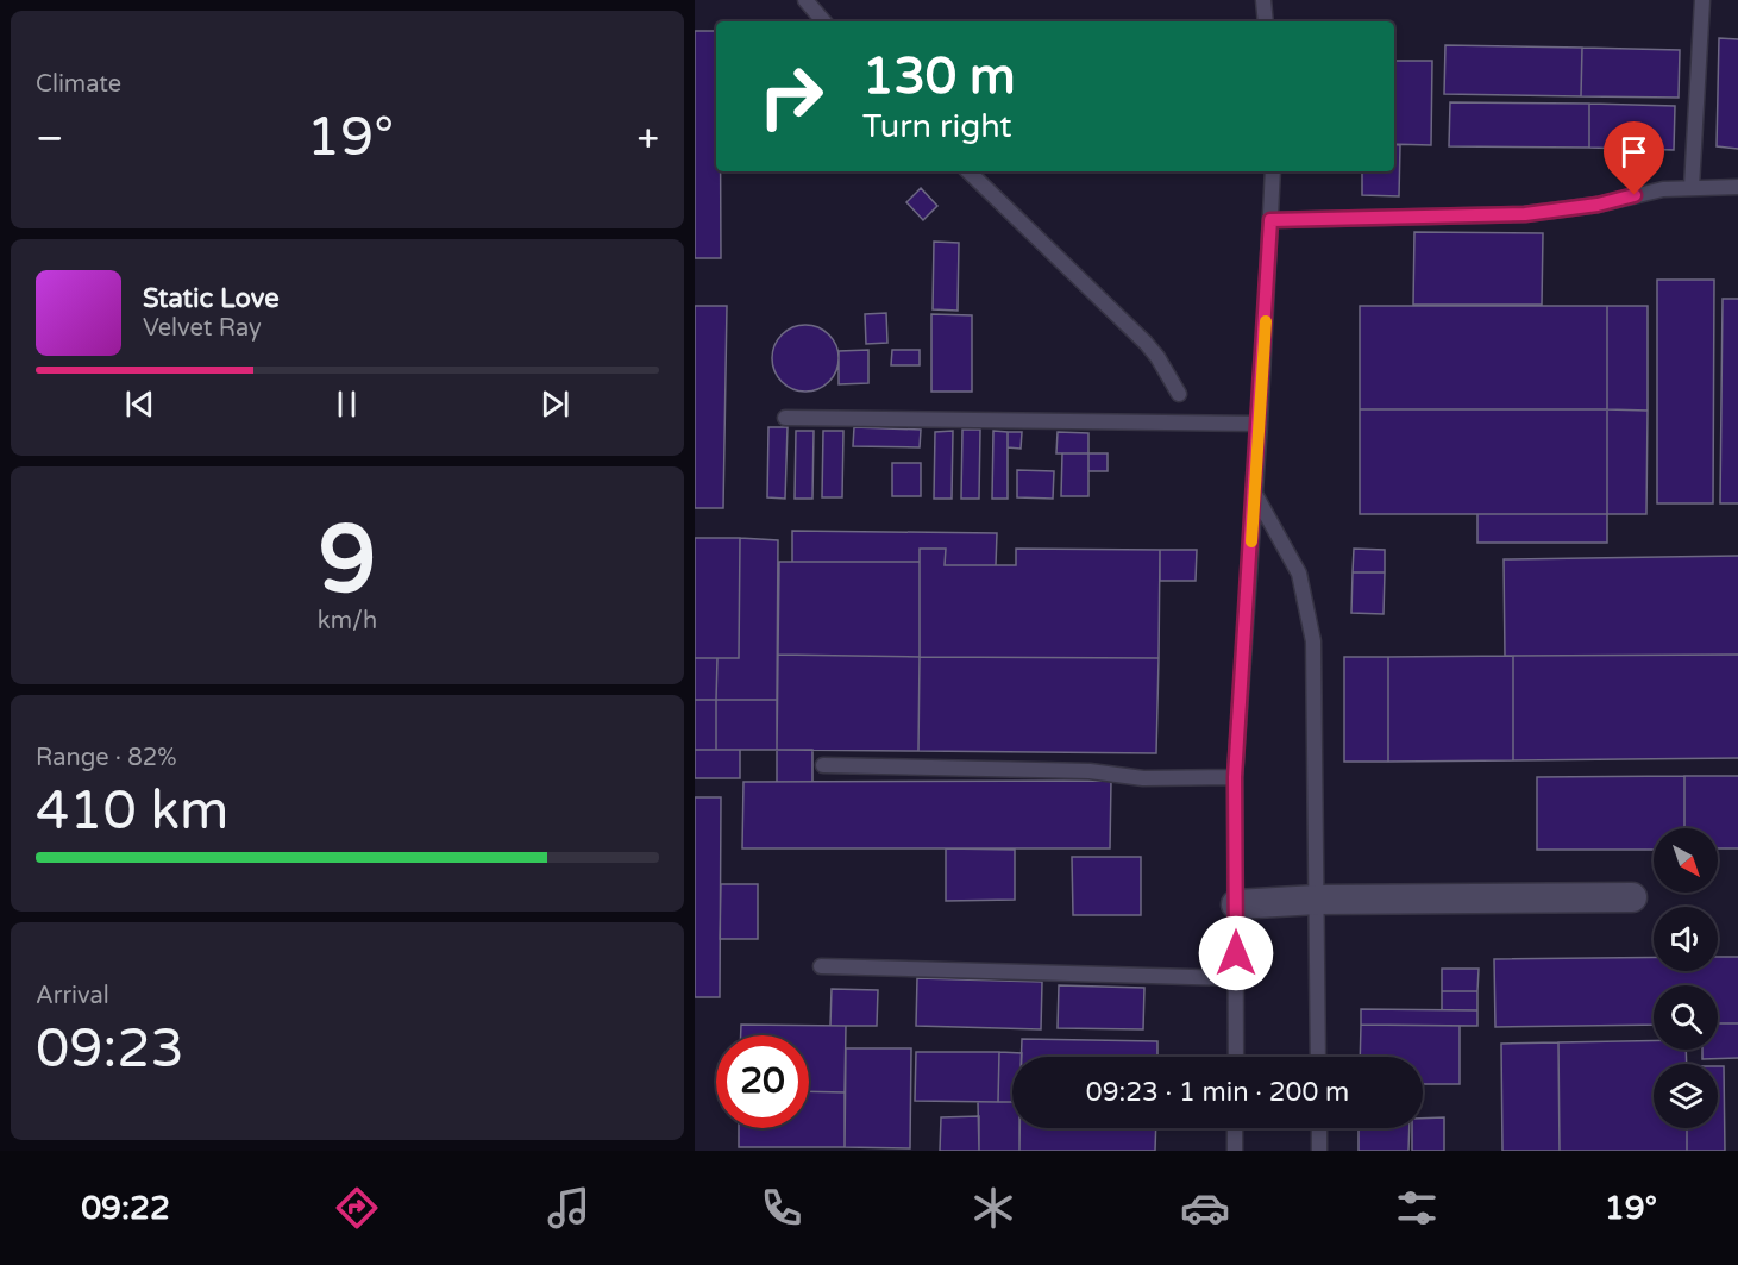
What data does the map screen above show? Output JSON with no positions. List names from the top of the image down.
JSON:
{
  "north": "bottom right",
  "page": {
    "tile": [
      "Climate",
      ["9", "km/h"],
      ["Range · 82%", "410 km"],
      ["Arrival", "09:23"]
    ],
    "turn": ["130 m", "Turn right"],
    "heat": ["−", "19°", "+"],
    "song": ["Static Love", "Velvet Ray"],
    "limit": "20",
    "trip": "09:23 · 1 min · 200 m",
    "tabs": ["09:22", "19°"]
  }
}
